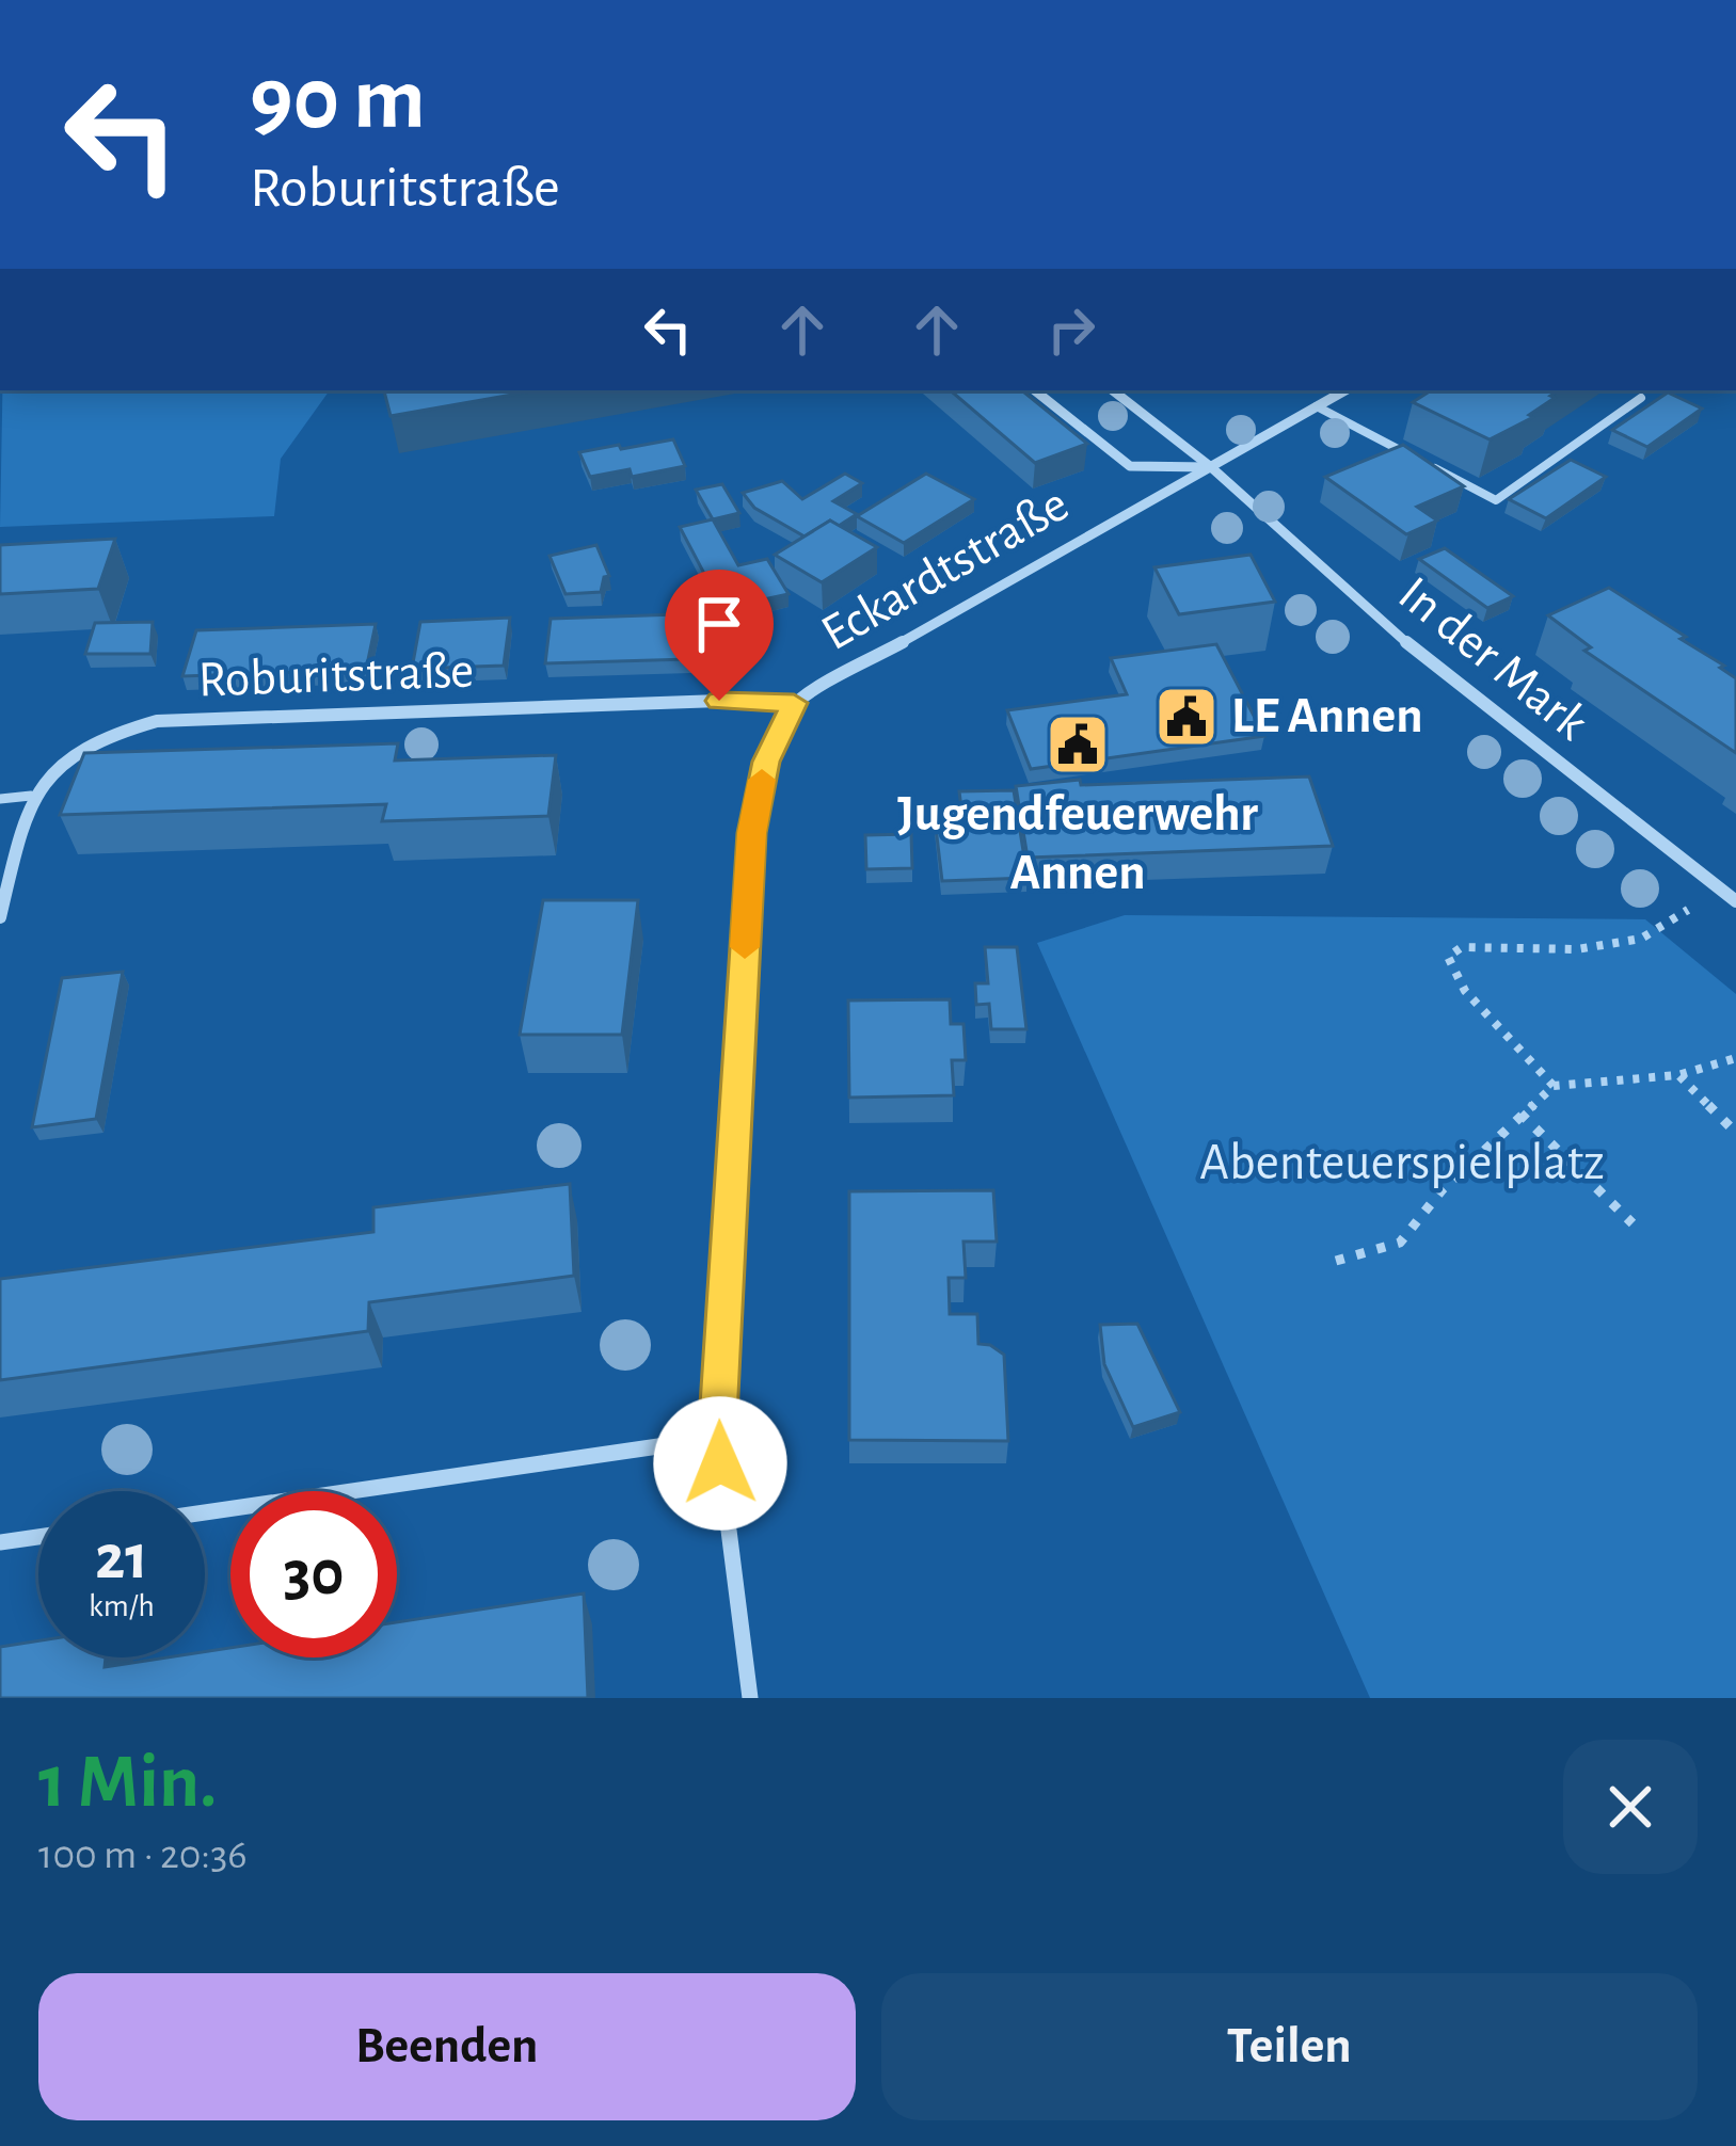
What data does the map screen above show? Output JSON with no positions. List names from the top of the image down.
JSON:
{
  "streets": {
    "street": ["Eckardtstraße", "In der Mark", "Roburitstraße"]
  },
  "crossings": [
    ["Eckardtstraße", "In der Mark"],
    ["Eckardtstraße", "Roburitstraße"]
  ],
  "parks": ["Abenteuerspielplatz"],
  "places": {
    "public building": ["LE Annen", "Jugendfeuerwehr Annen"]
  },
  "page": {
    "turn": ["90 m", "Roburitstraße"],
    "speed": "21 km/h",
    "limit": "30",
    "heading": ["1 Min.", "100 m · 20:36"],
    "buttons": ["Beenden", "Teilen"]
  }
}
